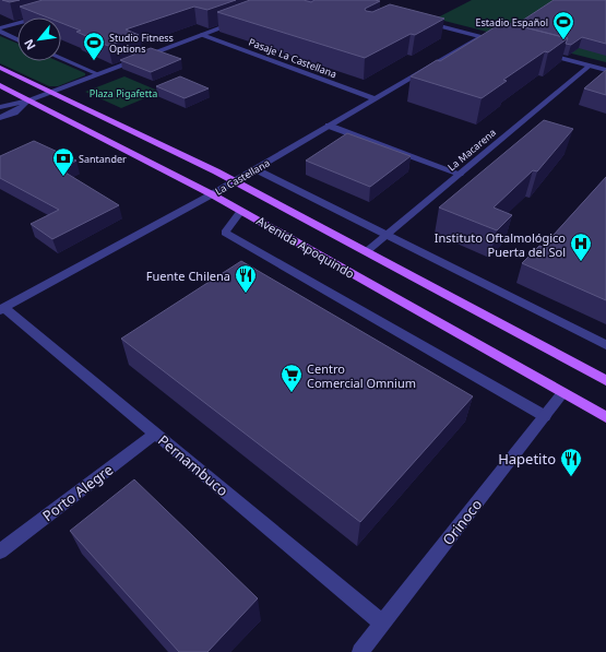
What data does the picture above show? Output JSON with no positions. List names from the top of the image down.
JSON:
{
  "streets": {
    "main road": ["Avenida Apoquindo"],
    "street": [
      "Pasaje La Castellana",
      "La Macarena",
      "La Castellana",
      "Pernambuco",
      "Porto Alegre",
      "Orinoco"
    ]
  },
  "crossings": [
    ["Pasaje La Castellana", "La Castellana"],
    ["La Macarena", "Avenida Apoquindo"],
    ["La Castellana", "Avenida Apoquindo"],
    ["La Castellana", "Pernambuco"],
    ["Avenida Apoquindo", "Orinoco"],
    ["Pernambuco", "Porto Alegre"],
    ["Pernambuco", "Orinoco"]
  ],
  "parks": ["Plaza Pigafetta"],
  "places": {
    "sports": ["Estadio Español", "Studio Fitness Options"],
    "bank": ["Santander"],
    "hospital": ["Instituto Oftalmológico Puerta del Sol"],
    "restaurant": ["Fuente Chilena", "Hapetito"],
    "supermarket": ["Centro Comercial Omnium"]
  },
  "north": "bottom left"
}
